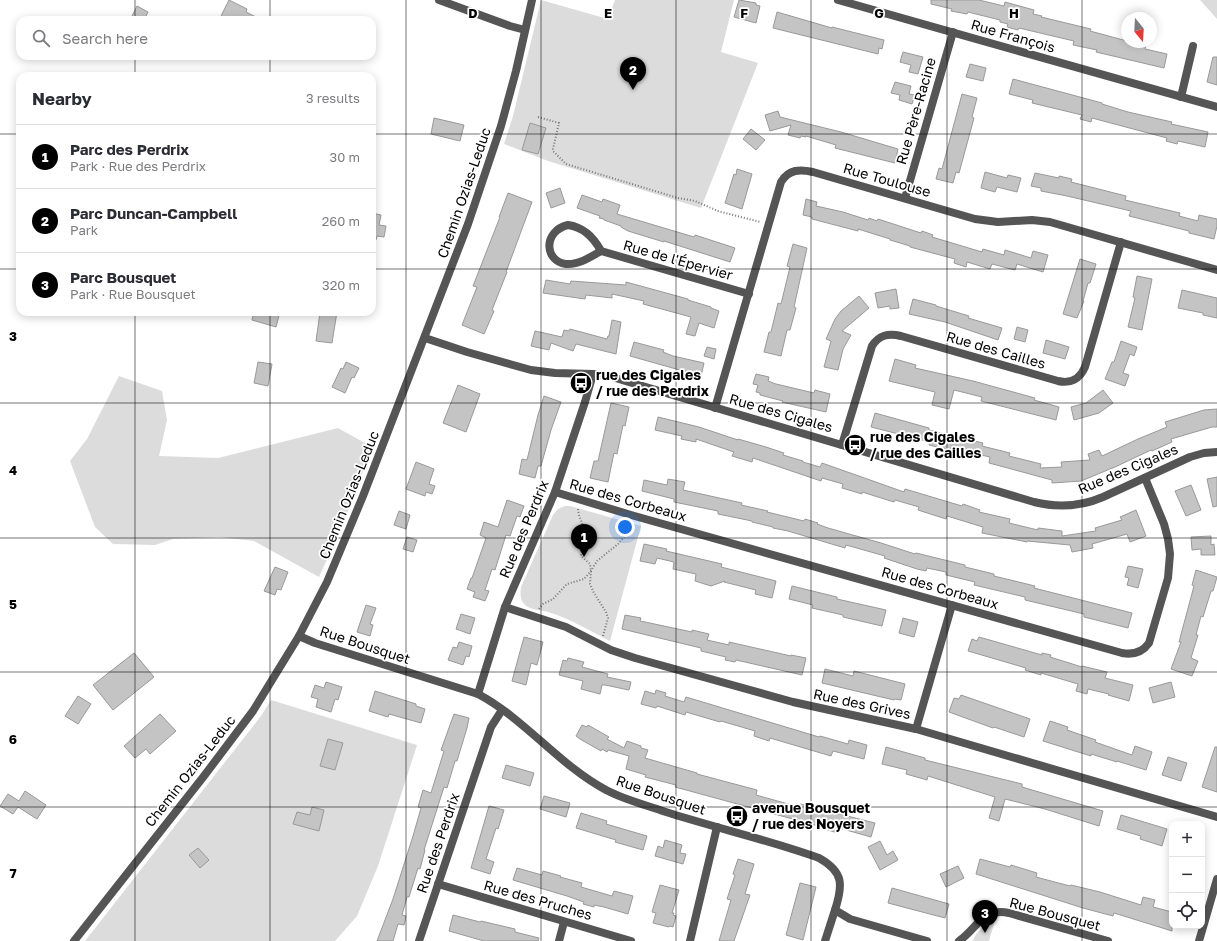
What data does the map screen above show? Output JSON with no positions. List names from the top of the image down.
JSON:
{
  "streets": {
    "street": [
      "Rue François",
      "Rue Père-Racine",
      "Rue Toulouse",
      "Chemin Ozias-Leduc",
      "Rue de l'Épervier",
      "Rue des Cailles",
      "Rue des Cigales",
      "Rue des Corbeaux",
      "Rue des Perdrix",
      "Rue Bousquet",
      "Rue des Grives",
      "Rue des Pruches"
    ]
  },
  "crossings": [
    ["Rue François", "Rue Père-Racine"],
    ["Rue Père-Racine", "Rue Toulouse"],
    ["Rue Toulouse", "Rue de l'Épervier"],
    ["Rue Toulouse", "Rue des Cailles"],
    ["Rue Toulouse", "Rue des Cigales"],
    ["Chemin Ozias-Leduc", "Rue des Cigales"],
    ["Chemin Ozias-Leduc", "Rue Bousquet"],
    ["Rue des Cailles", "Rue des Cigales"],
    ["Rue des Cigales", "Rue des Corbeaux"],
    ["Rue des Cigales", "Rue des Perdrix"],
    ["Rue des Corbeaux", "Rue des Perdrix"],
    ["Rue des Perdrix", "Rue Bousquet"],
    ["Rue des Perdrix", "Rue des Grives"],
    ["Rue des Perdrix", "Rue des Pruches"]
  ],
  "places": {
    "bus stop": ["rue des Cigales / rue des Perdrix", "rue des Cigales / rue des Cailles", "avenue Bousquet / rue des Noyers"]
  },
  "north": "bottom",
  "page": {
    "search": "Search here",
    "pins": ["2", "1", "3"],
    "heading": ["Nearby", "3 results"],
    "list": [
      {
        "mark": "1",
        "name": "Parc des Perdrix",
        "note": "Park · Rue des Perdrix",
        "value": "30 m"
      },
      {
        "mark": "2",
        "name": "Parc Duncan-Campbell",
        "note": "Park",
        "value": "260 m"
      },
      {
        "mark": "3",
        "name": "Parc Bousquet",
        "note": "Park · Rue Bousquet",
        "value": "320 m"
      }
    ],
    "map_buttons": ["+", "−"]
  },
  "grid": {
    "columns": [
      "D",
      "E",
      "F",
      "G",
      "H"
    ],
    "rows": [
      "3",
      "4",
      "5",
      "6",
      "7"
    ]
  }
}
